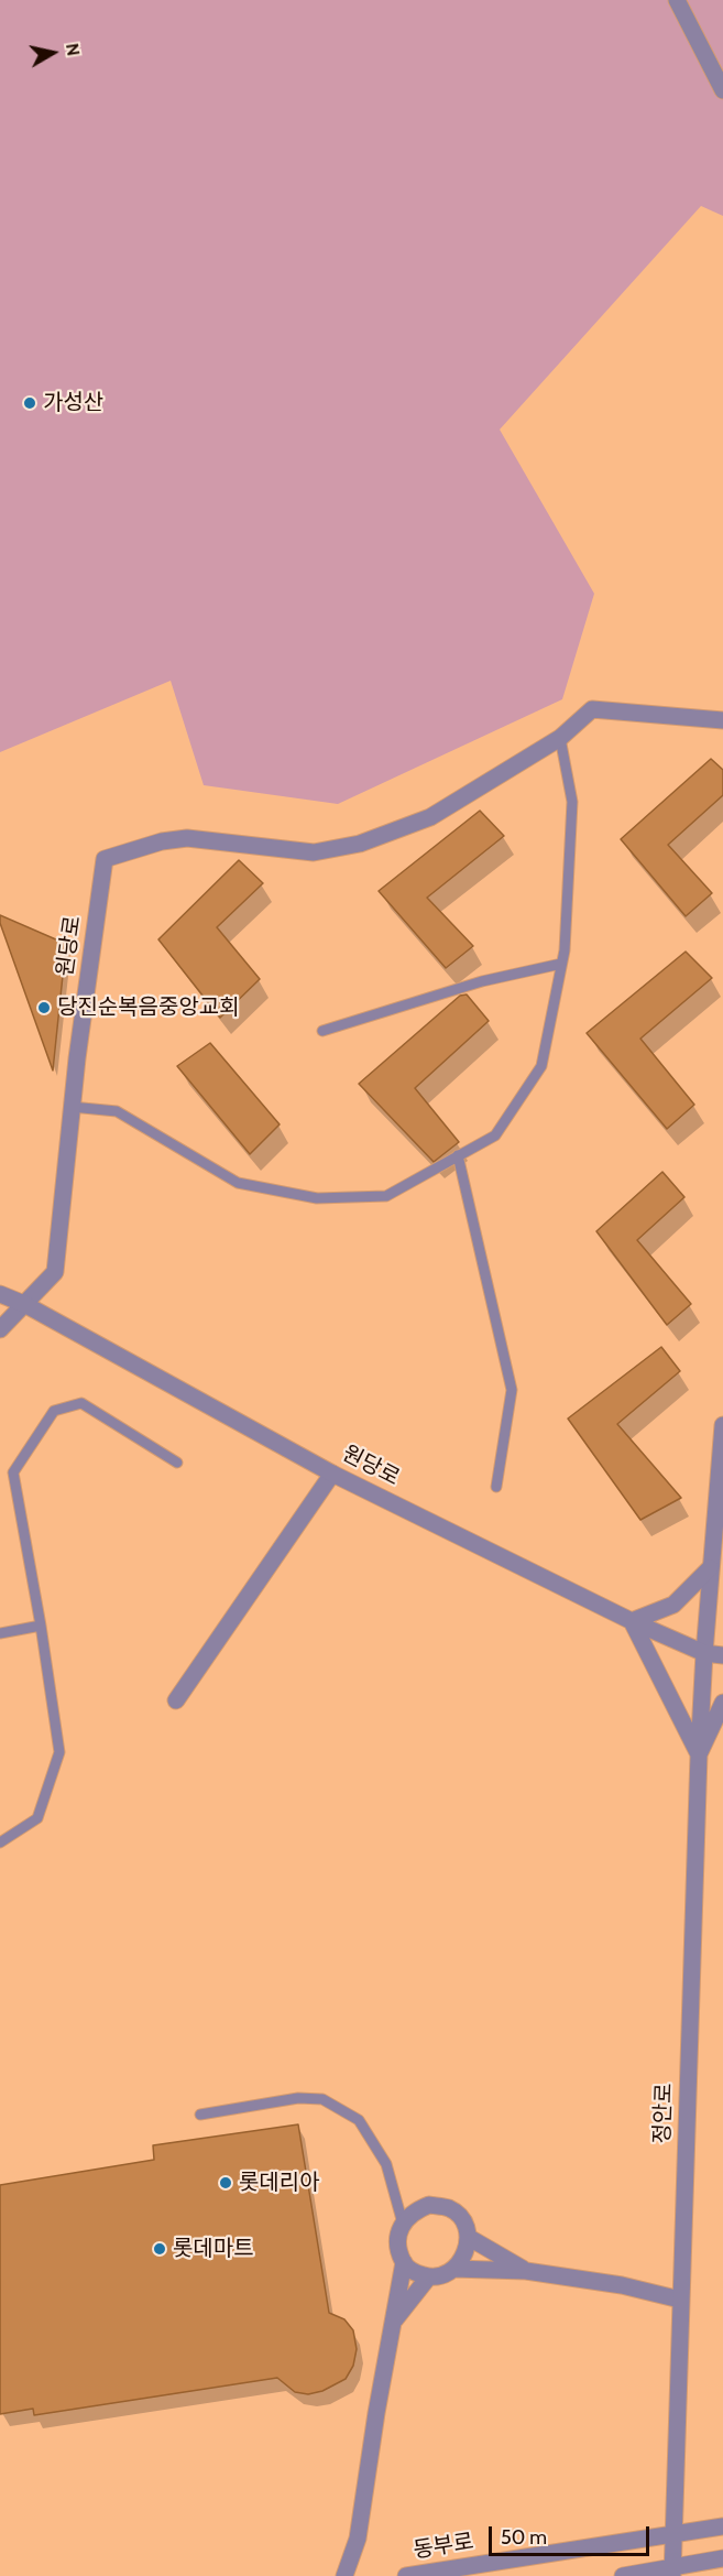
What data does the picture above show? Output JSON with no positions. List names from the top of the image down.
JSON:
{
  "streets": {
    "street": ["원당로", "정안로", "동부로"]
  },
  "crossings": [
    ["원당로", "정안로"],
    ["정안로", "동부로"]
  ],
  "places": [
    "가성산",
    "당진순복음중앙교회",
    "롯데리아",
    "롯데마트"
  ],
  "scale_bar": "50 m",
  "north": "right"
}
